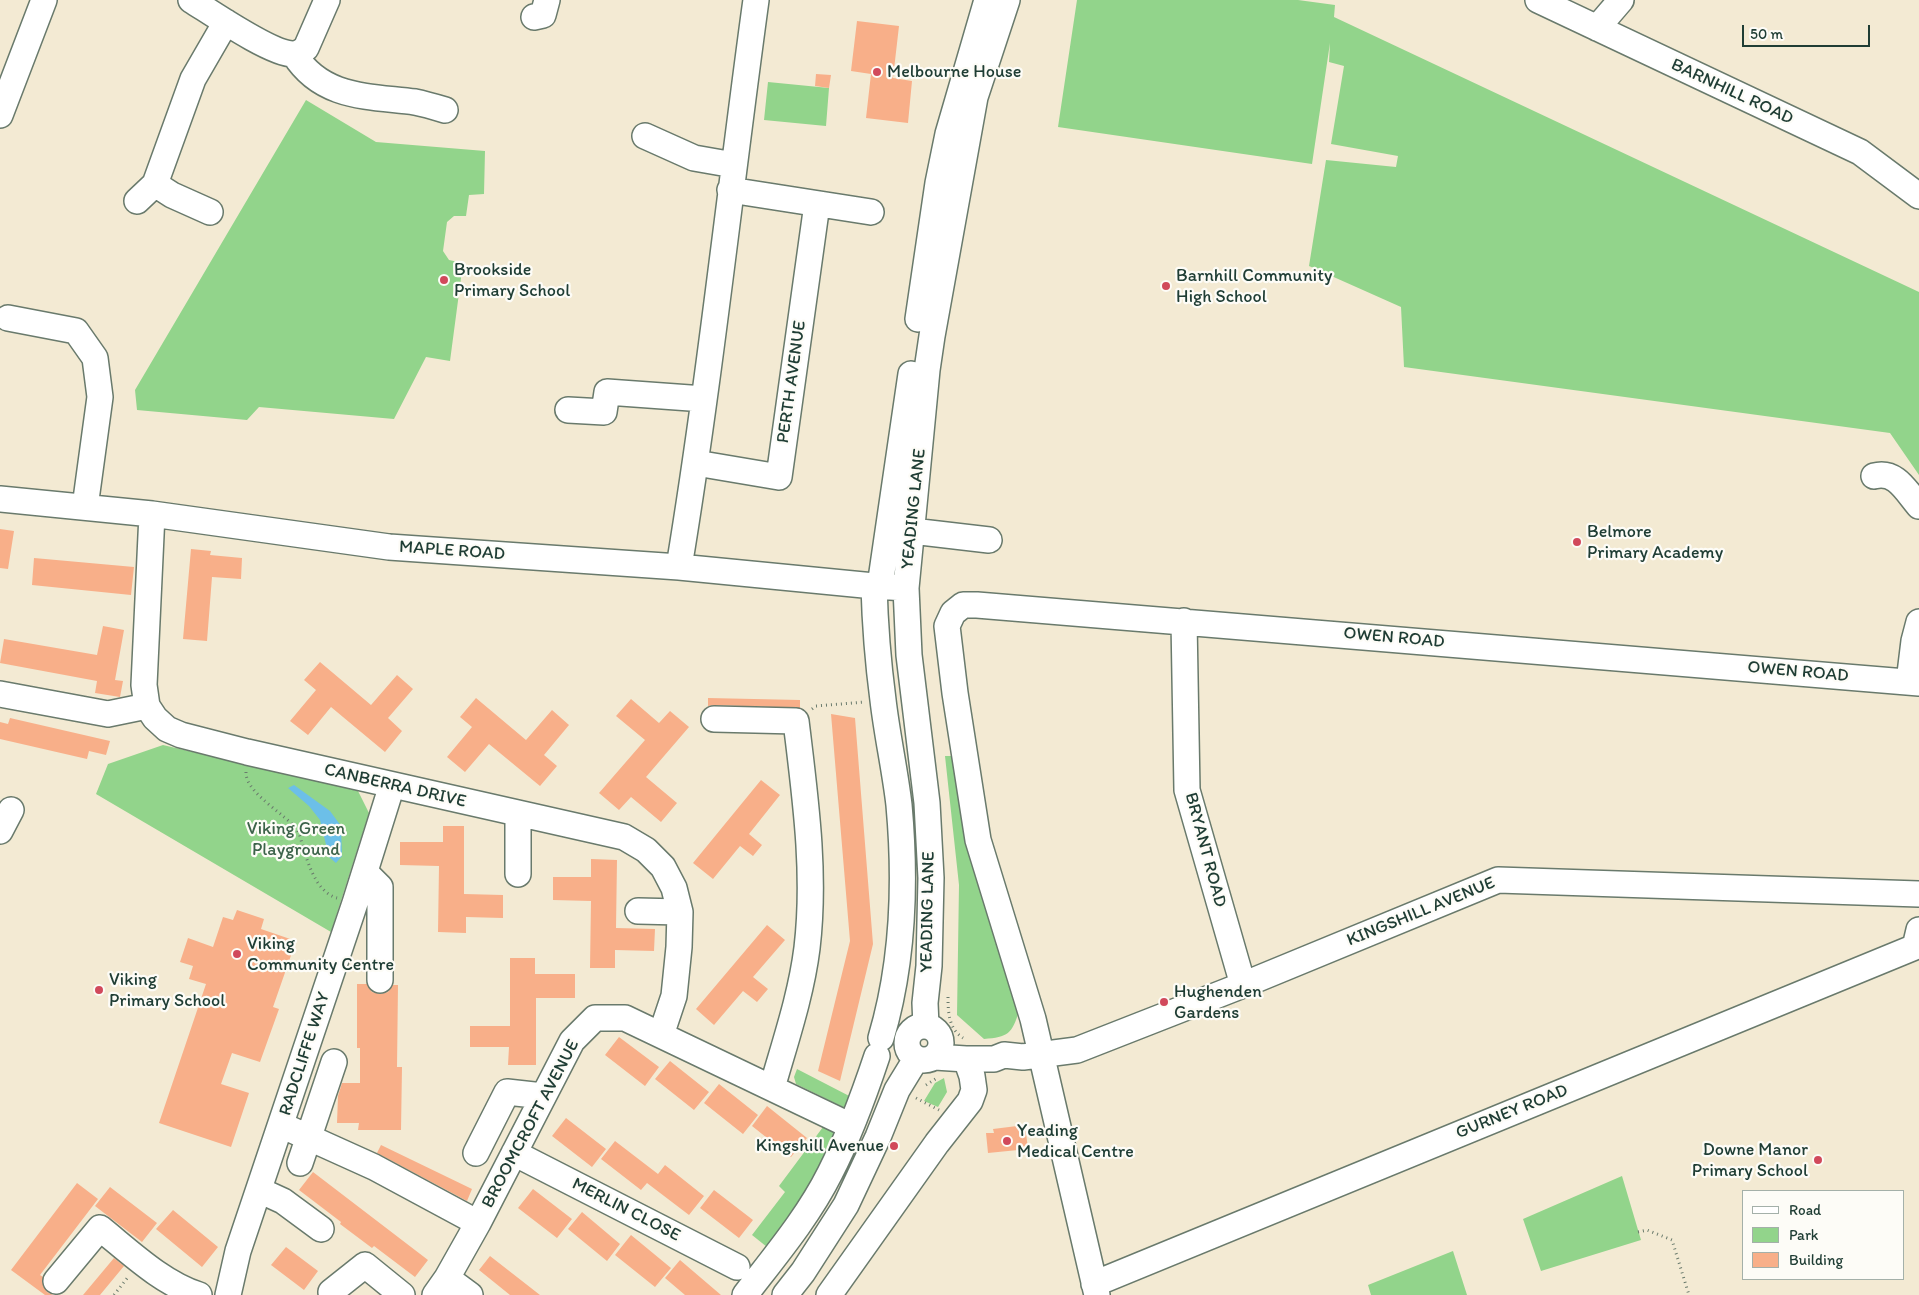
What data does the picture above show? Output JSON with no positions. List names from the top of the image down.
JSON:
{
  "streets": {
    "street": [
      "BARNHILL ROAD",
      "PERTH AVENUE",
      "YEADING LANE",
      "MAPLE ROAD",
      "OWEN ROAD",
      "CANBERRA DRIVE",
      "BRYANT ROAD",
      "KINGSHILL AVENUE",
      "RADCLIFFE WAY",
      "GURNEY ROAD",
      "BROOMCROFT AVENUE",
      "MERLIN CLOSE"
    ]
  },
  "crossings": [
    ["YEADING LANE", "MAPLE ROAD"],
    ["YEADING LANE", "KINGSHILL AVENUE"],
    ["OWEN ROAD", "BRYANT ROAD"],
    ["OWEN ROAD", "KINGSHILL AVENUE"],
    ["CANBERRA DRIVE", "RADCLIFFE WAY"],
    ["CANBERRA DRIVE", "BROOMCROFT AVENUE"],
    ["BRYANT ROAD", "KINGSHILL AVENUE"],
    ["BROOMCROFT AVENUE", "MERLIN CLOSE"]
  ],
  "parks": ["Viking Green Playground"],
  "places": [
    "Melbourne House",
    "Brookside Primary School",
    "Barnhill Community High School",
    "Belmore Primary Academy",
    "Viking Community Centre",
    "Viking Primary School",
    "Hughenden Gardens",
    "Yeading Medical Centre",
    "Kingshill Avenue",
    "Downe Manor Primary School"
  ],
  "legend": ["Road", "Park", "Building"],
  "scale_bar": "50 m"
}
